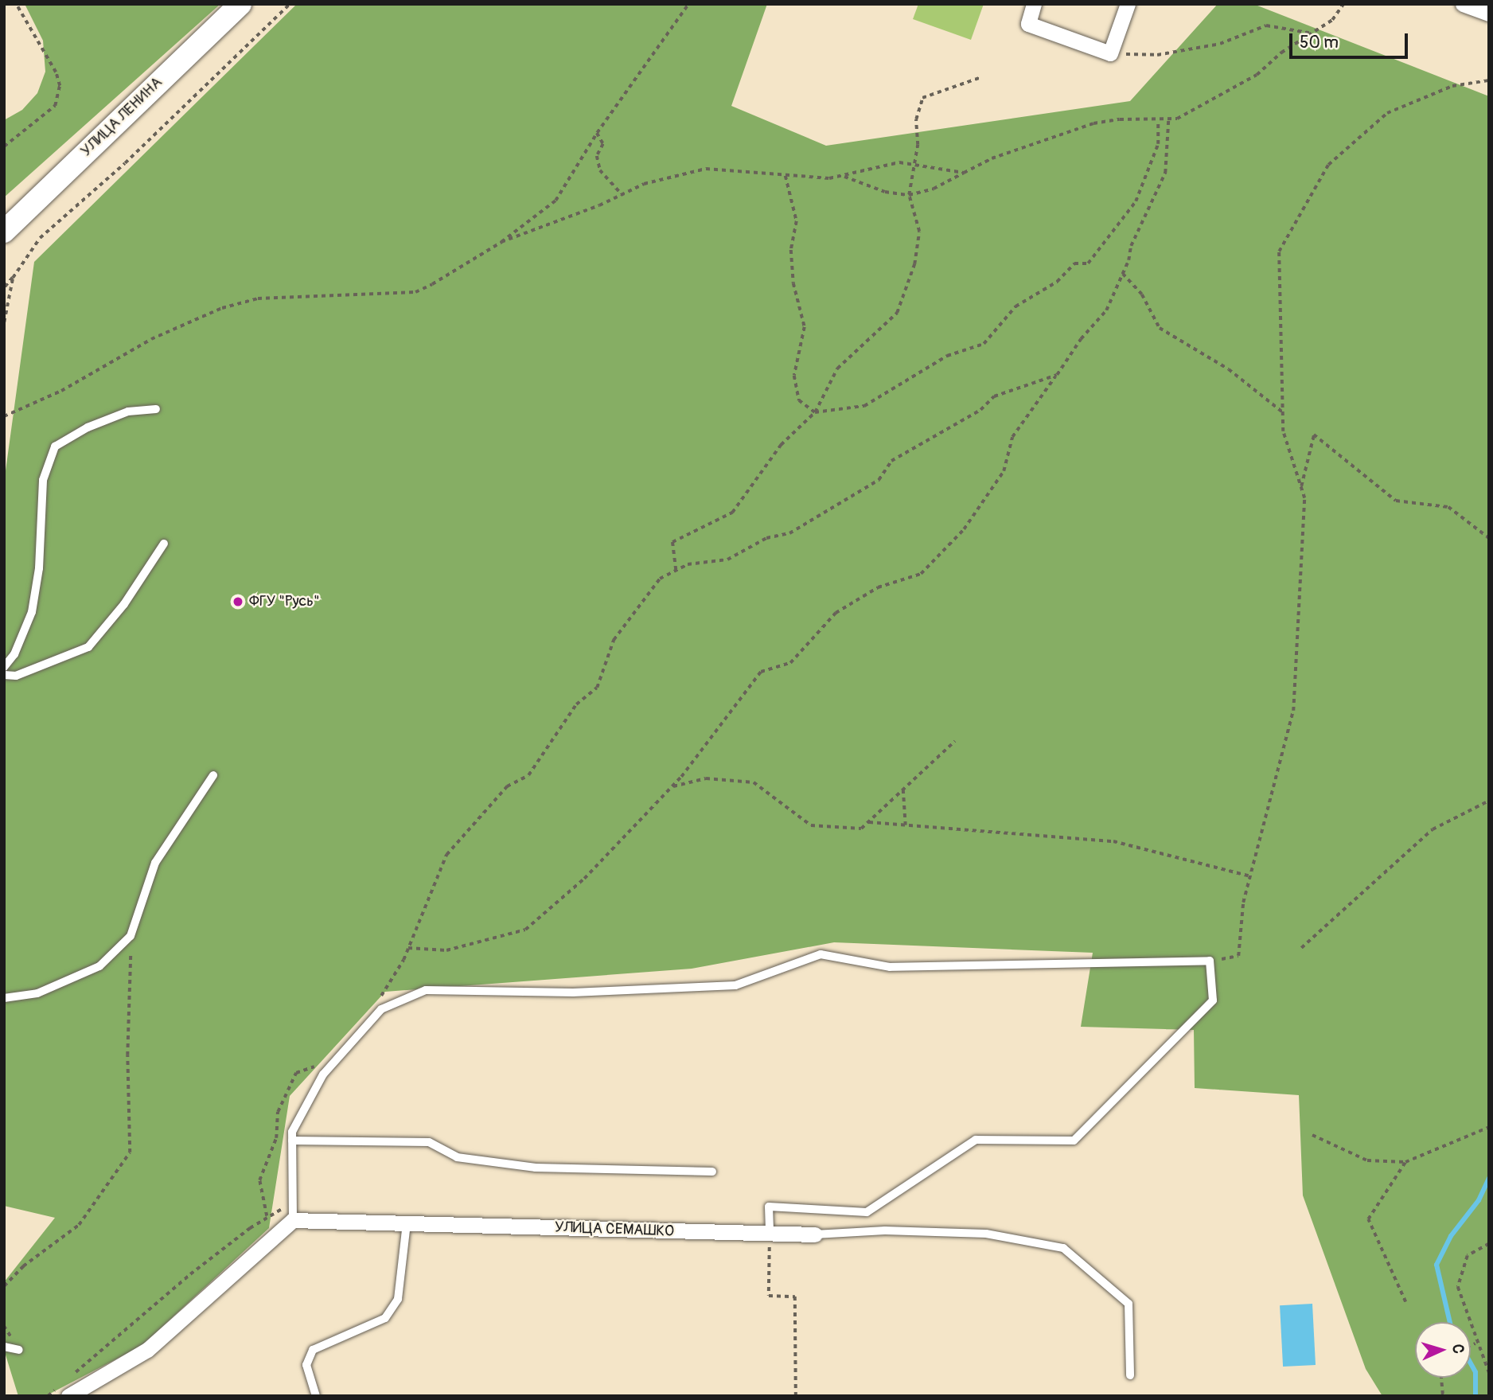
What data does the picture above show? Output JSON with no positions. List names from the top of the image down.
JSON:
{
  "streets": {
    "main road": ["УЛИЦА ЛЕНИНА"],
    "street": ["УЛИЦА СЕМАШКО"]
  },
  "places": ["ФГУ \"Русь\""],
  "scale_bar": "50 m",
  "north": "right"
}
